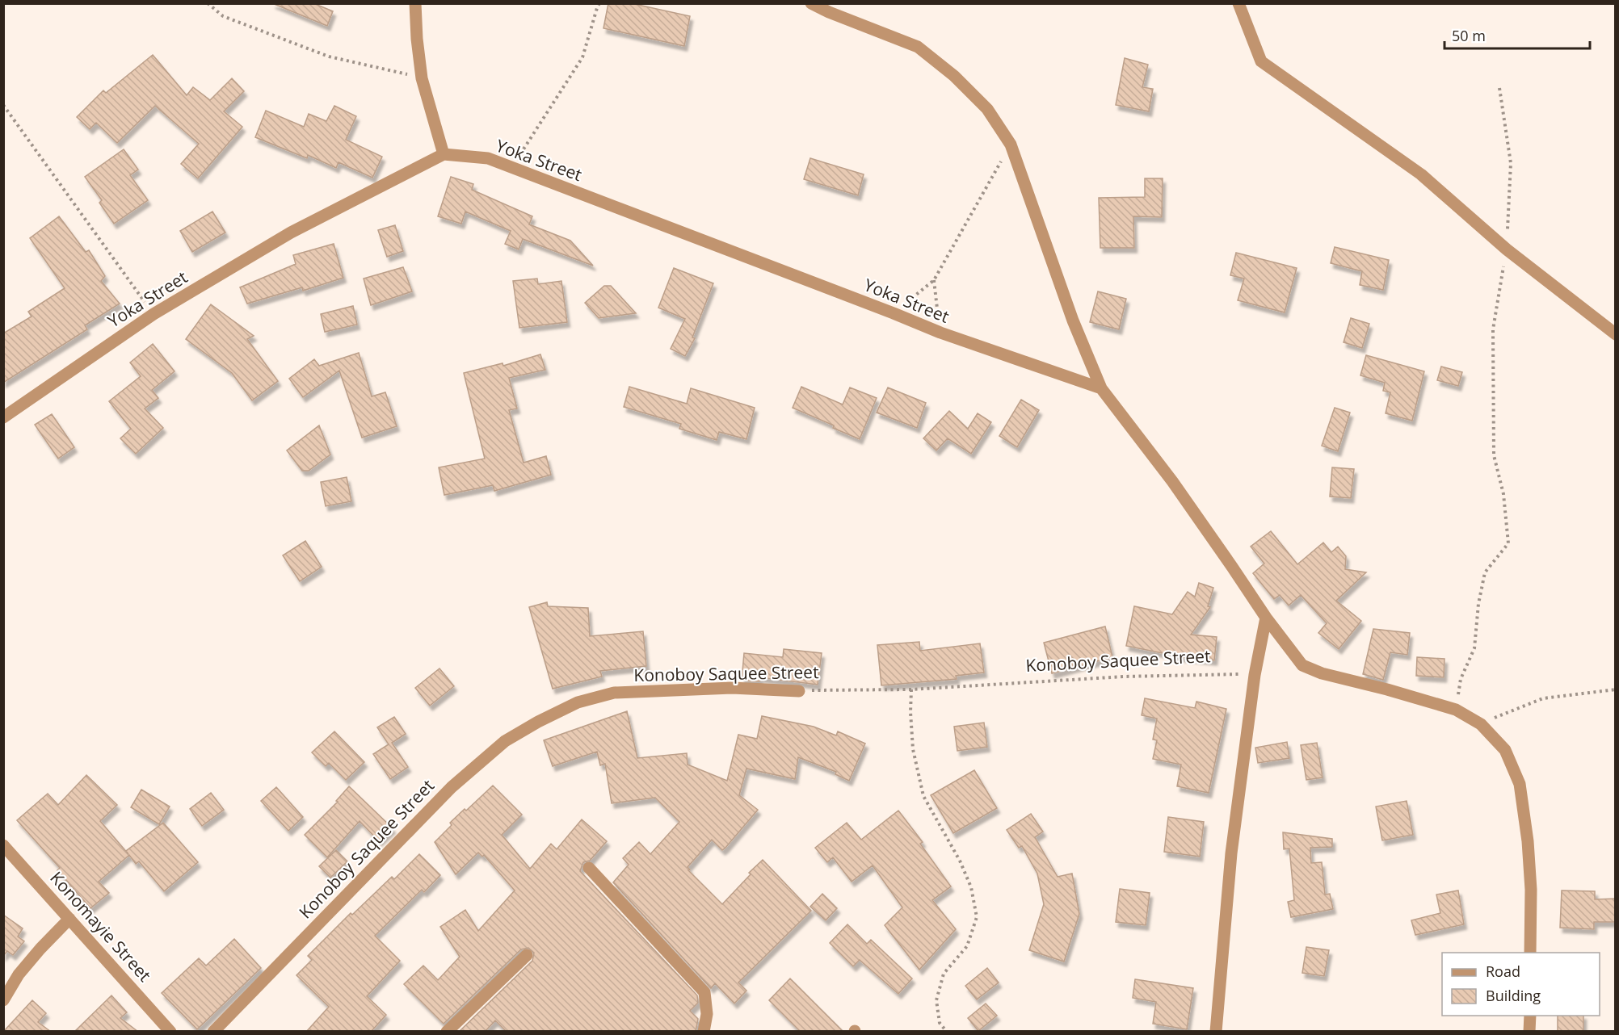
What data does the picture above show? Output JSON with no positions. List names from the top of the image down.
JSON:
{
  "streets": {
    "street": ["Yoka Street", "Konoboy Saquee Street", "Konomayie Street"]
  },
  "legend": ["Road", "Building"],
  "scale_bar": "50 m"
}
